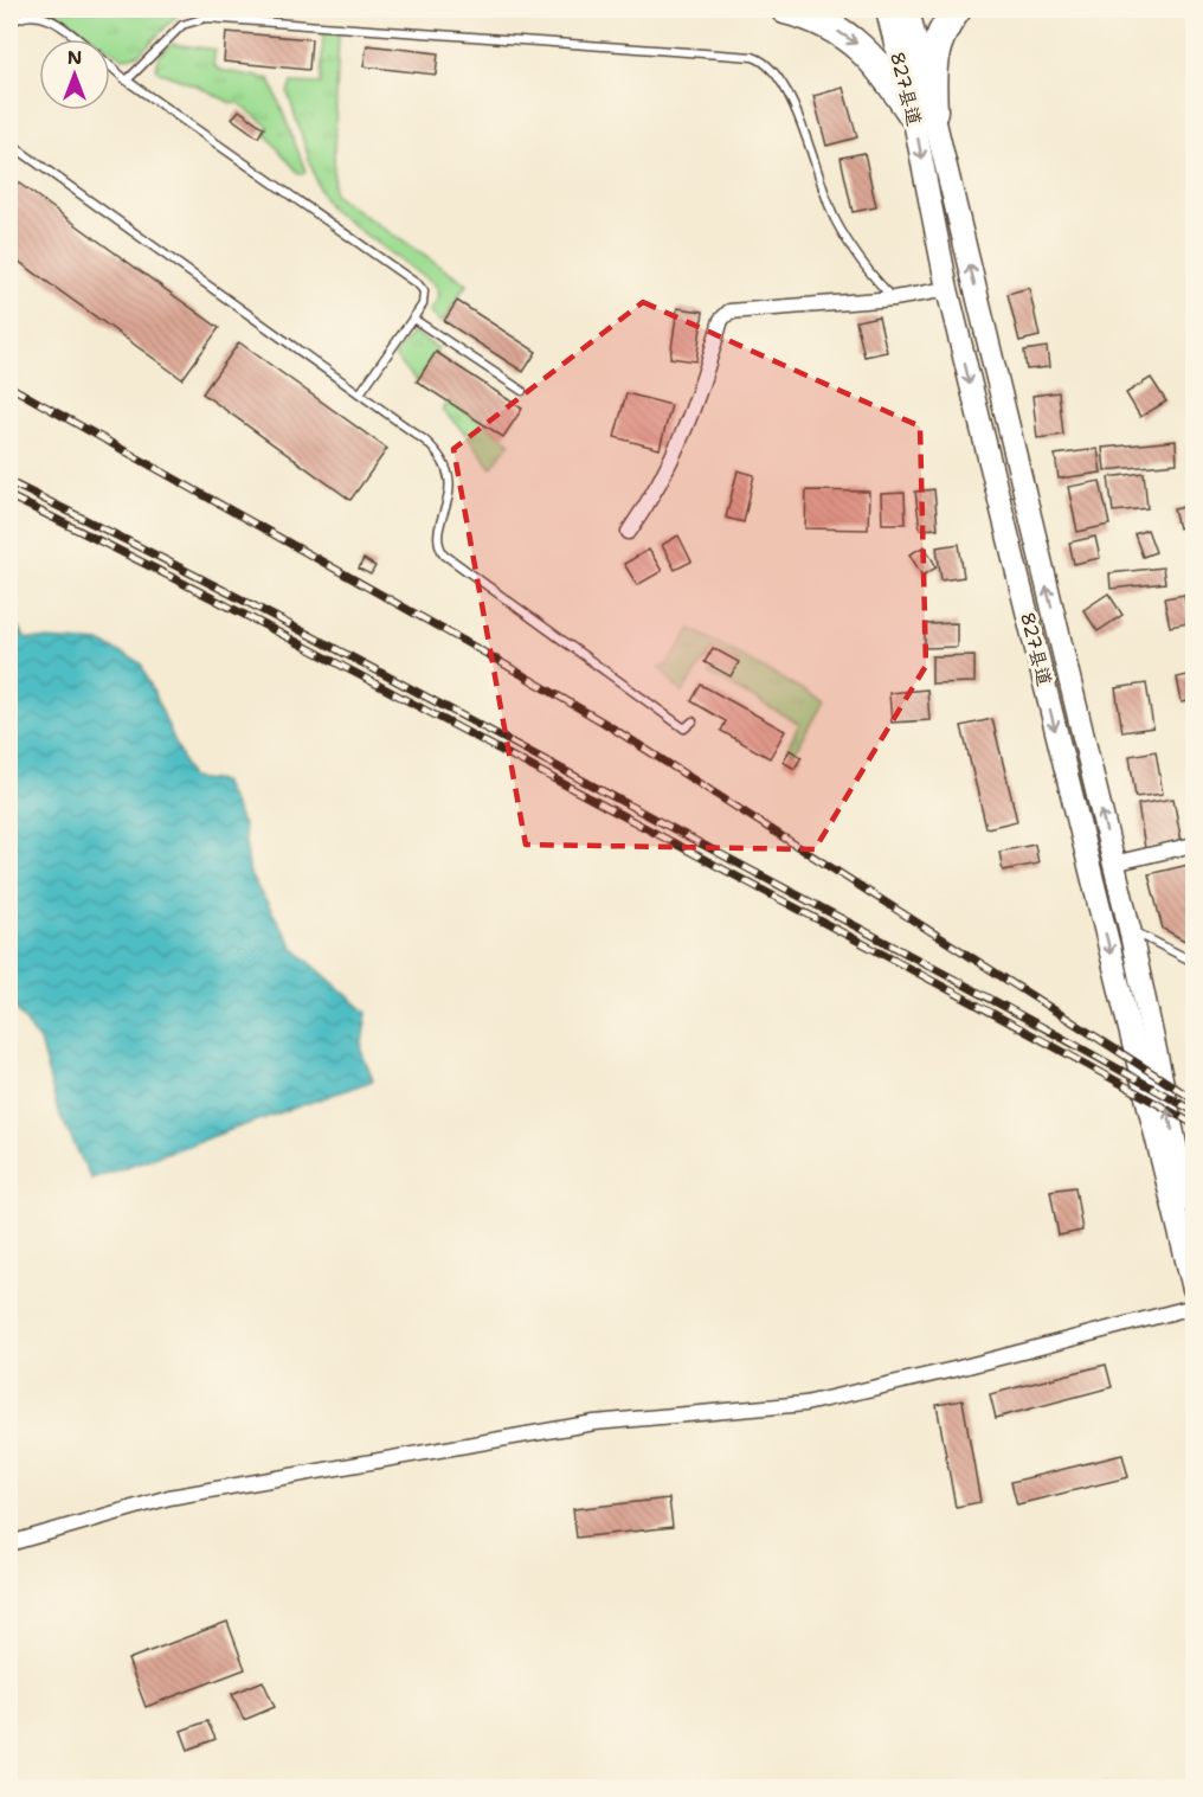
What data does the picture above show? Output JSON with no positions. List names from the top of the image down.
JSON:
{
  "streets": {
    "main road": ["827县道"]
  },
  "north": "top"
}
